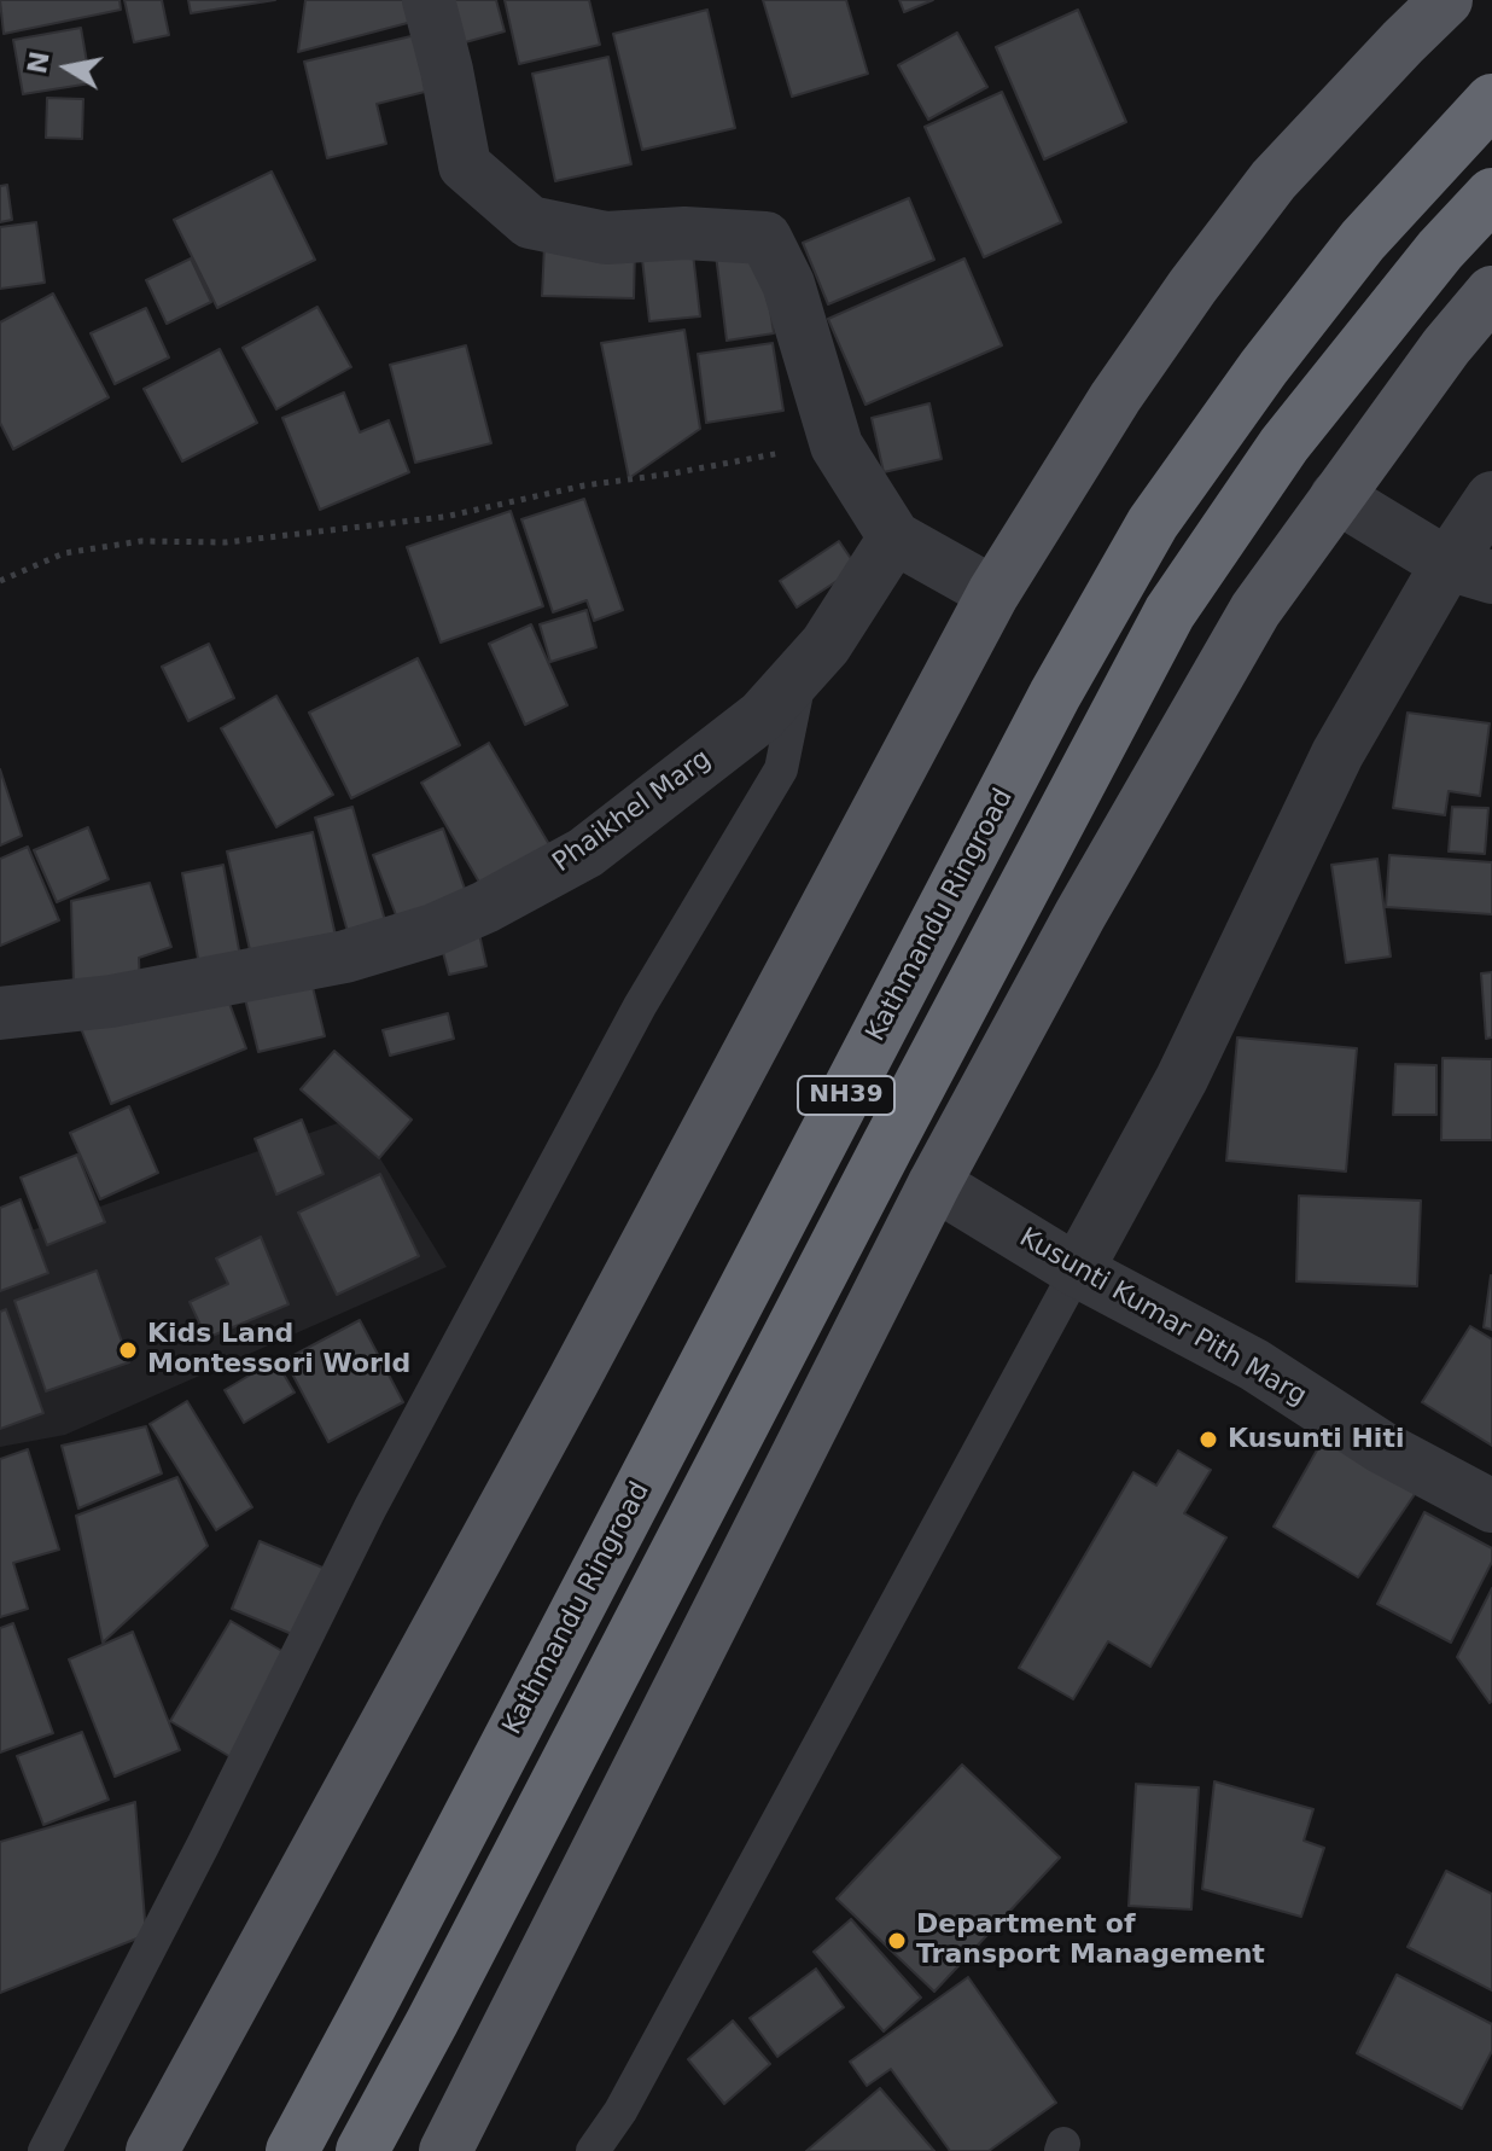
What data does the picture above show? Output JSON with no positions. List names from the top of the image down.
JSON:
{
  "streets": {
    "highway": ["Kathmandu Ringroad", "NH39"],
    "street": ["Phaikhel Marg", "Kusunti Kumar Pith Marg"]
  },
  "places": ["Kids Land Montessori World", "Kusunti Hiti", "Department of Transport Management"],
  "north": "left"
}
